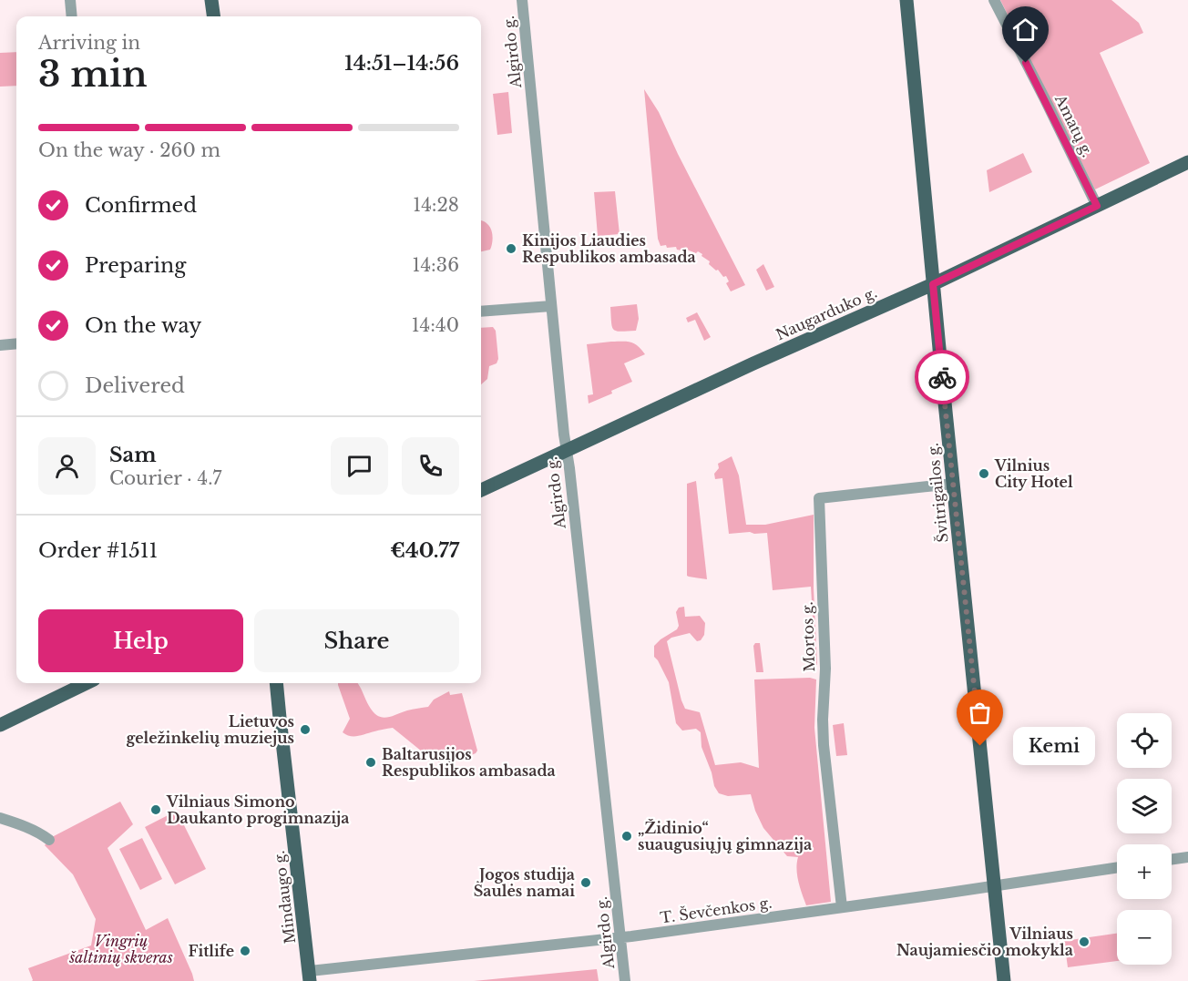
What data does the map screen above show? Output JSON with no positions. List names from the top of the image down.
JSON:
{
  "streets": {
    "main road": ["Naugarduko g.", "Švitrigailos g.", "Mindaugo g."],
    "street": [
      "Algirdo g.",
      "Amatų g.",
      "Mortos g.",
      "T. Ševčenkos g."
    ]
  },
  "crossings": [
    ["Algirdo g.", "Naugarduko g."],
    ["Algirdo g.", "T. Ševčenkos g."],
    ["Amatų g.", "Naugarduko g."],
    ["Naugarduko g.", "Švitrigailos g."],
    ["Švitrigailos g.", "Mortos g."],
    ["Švitrigailos g.", "T. Ševčenkos g."],
    ["Mortos g.", "T. Ševčenkos g."],
    ["Mindaugo g.", "T. Ševčenkos g."]
  ],
  "parks": ["Vingrių šaltinių skveras"],
  "places": [
    "Kinijos Liaudies Respublikos ambasada",
    "Vilnius City Hotel",
    "Lietuvos geležinkelių muziejus",
    "Kemi",
    "Baltarusijos Respublikos ambasada",
    "Vilniaus Simono Daukanto progimnazija",
    "„Židinio“ suaugusiųjų gimnazija",
    "Jogos studija Saulės namai",
    "Vilniaus Naujamiesčio mokykla",
    "Fitlife"
  ],
  "page": {
    "heading": ["3 min", "Arriving in", "14:51–14:56"],
    "panel": [
      "Sam",
      "Courier · 4.7",
      "Order #1511",
      "€40.77"
    ],
    "bar": "On the way · 260 m",
    "list": [
      ["Confirmed", "14:28"],
      ["Preparing", "14:36"],
      ["On the way", "14:40"],
      "Delivered"
    ],
    "buttons": ["Help", "Share"],
    "map_buttons": ["+", "−"],
    "bubble": "Kemi"
  }
}
